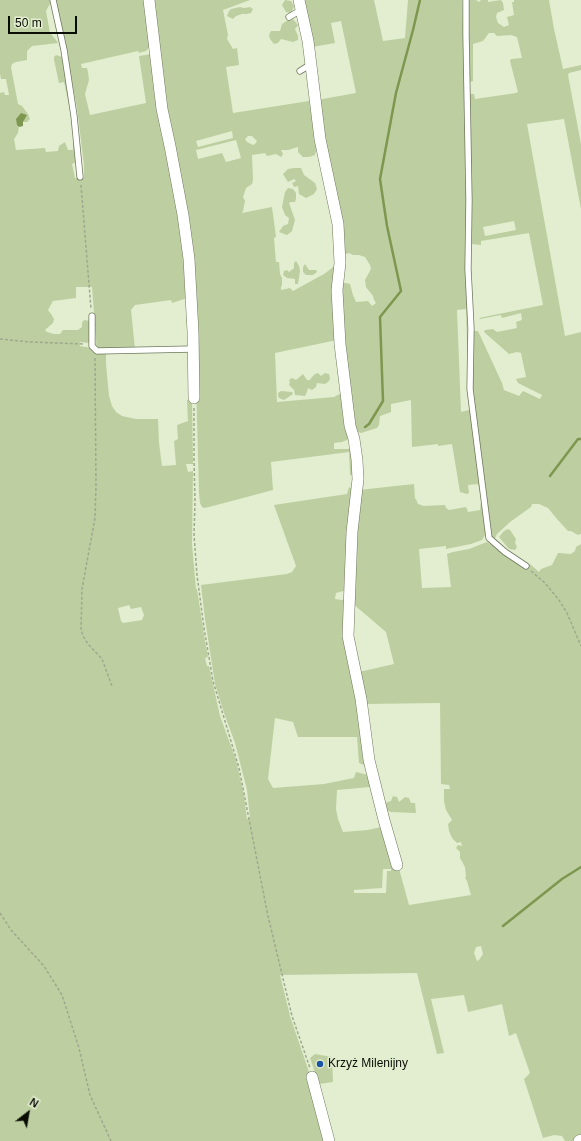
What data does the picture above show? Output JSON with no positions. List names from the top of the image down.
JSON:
{
  "places": ["Krzyż Milenijny"],
  "scale_bar": "50 m",
  "north": "top right"
}
